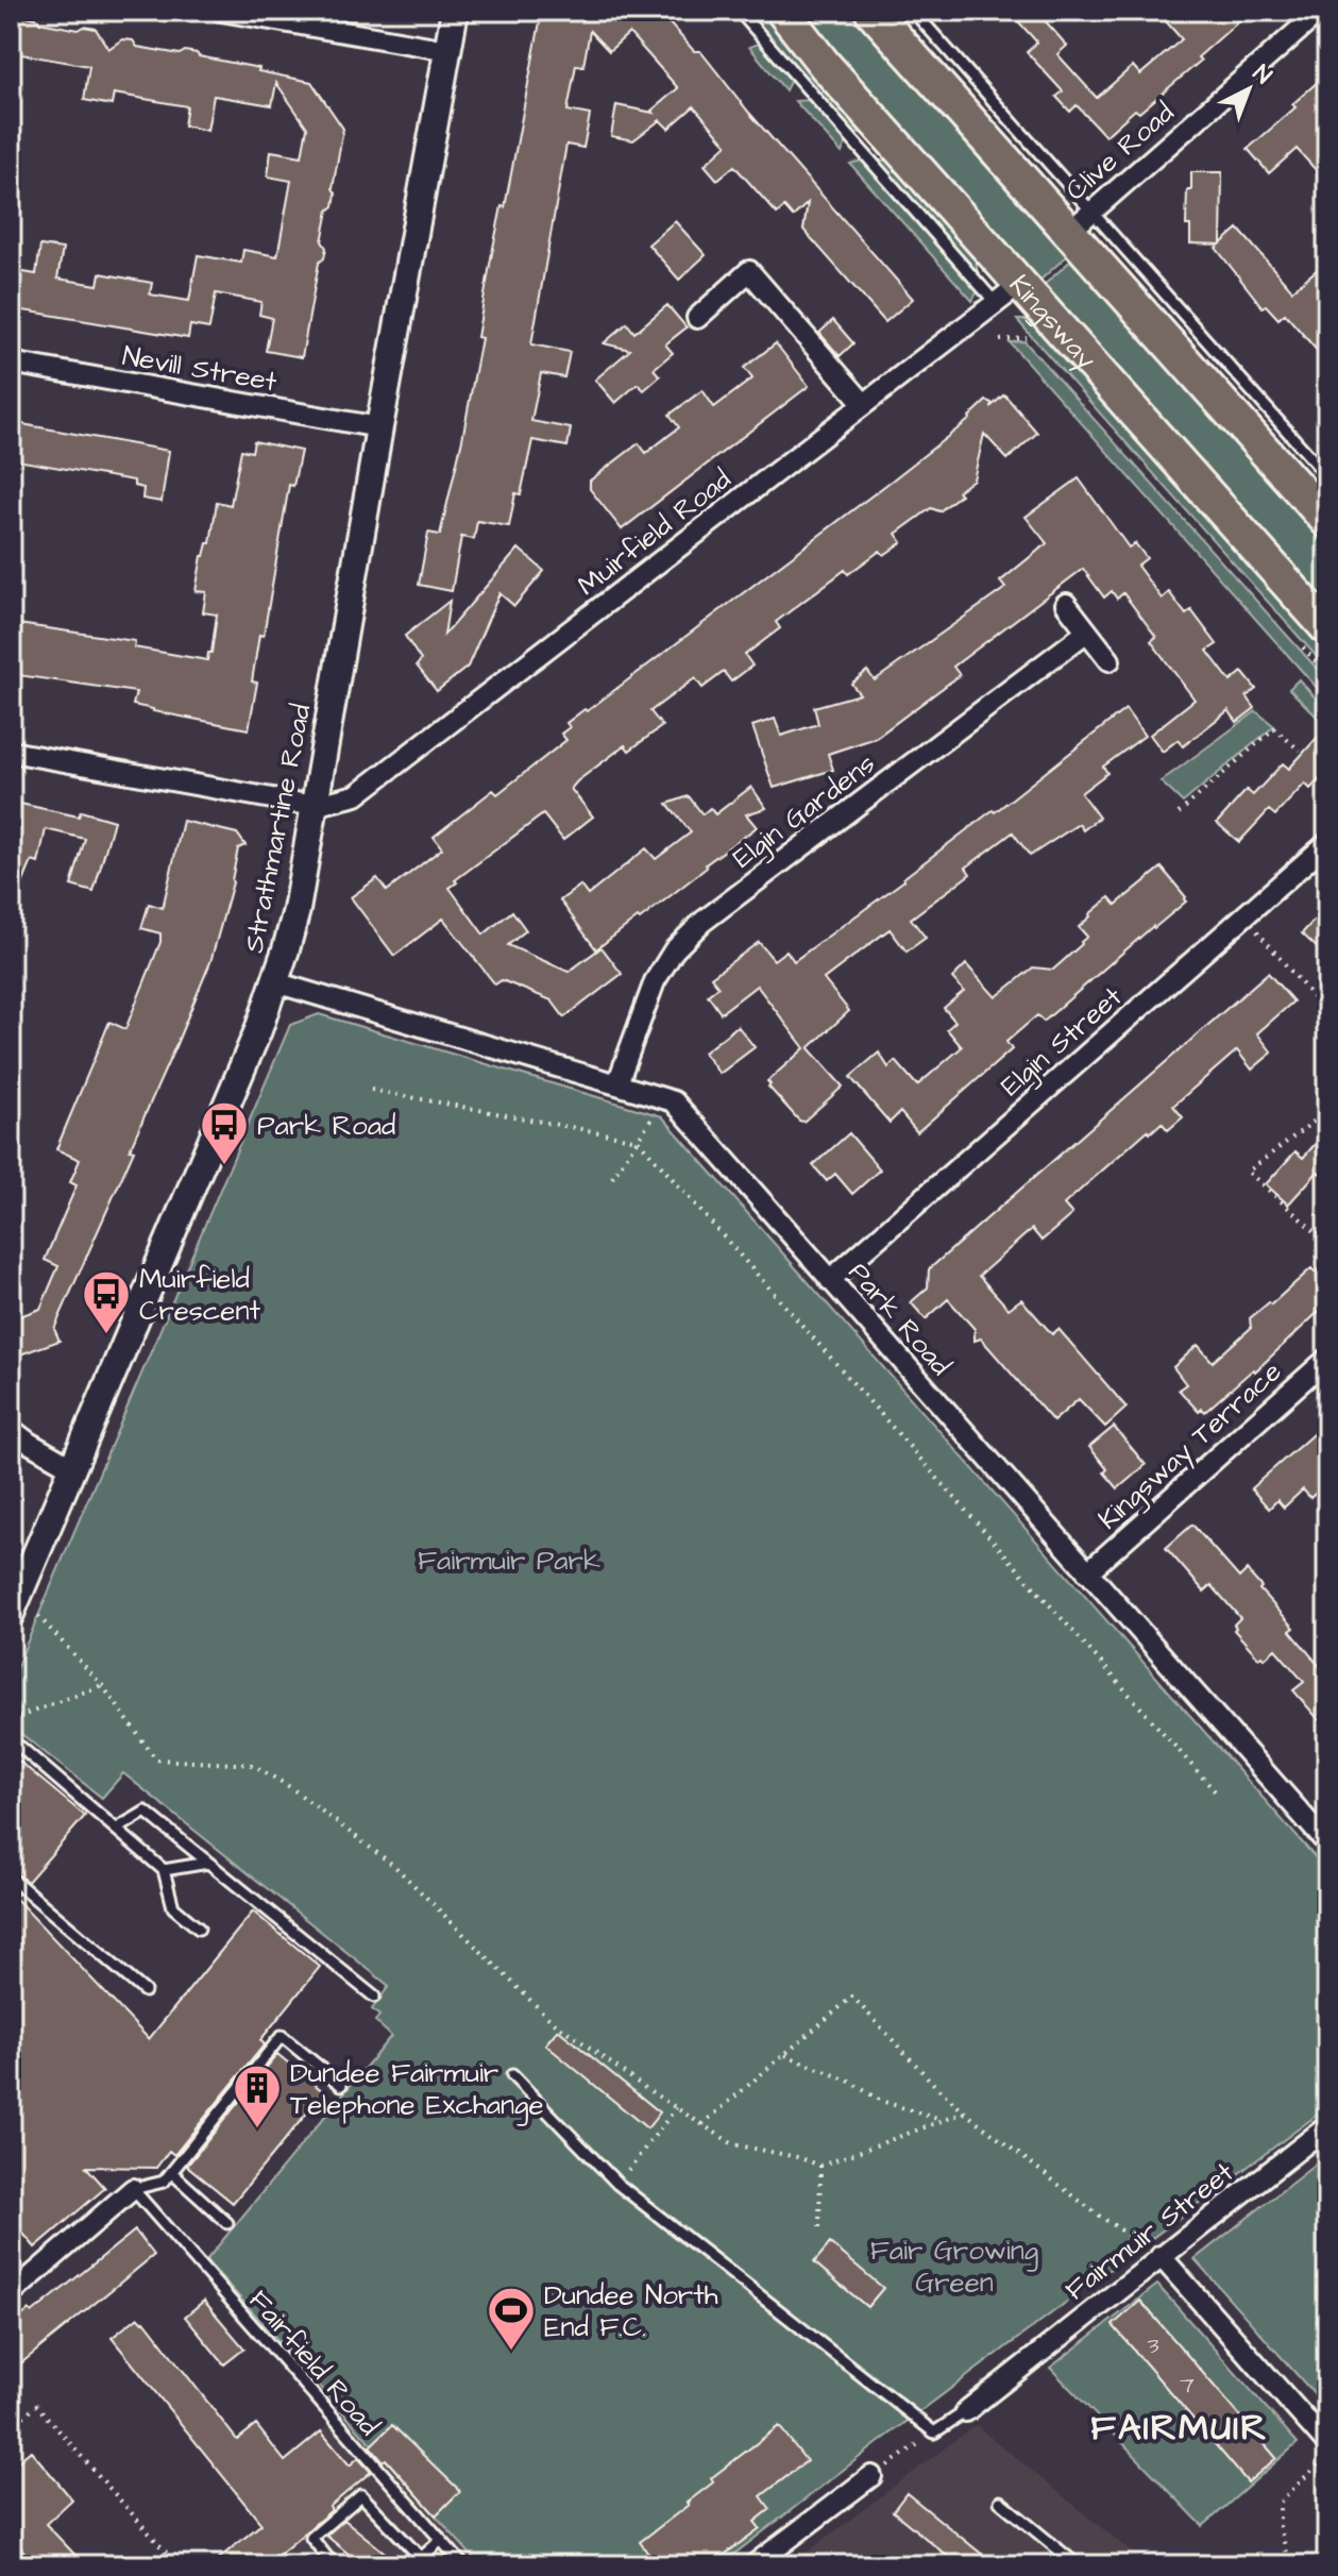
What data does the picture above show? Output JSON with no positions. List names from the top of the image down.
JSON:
{
  "streets": {
    "highway": ["Kingsway"],
    "street": [
      "Clive Road",
      "Nevill Street",
      "Muirfield Road",
      "Elgin Gardens",
      "Strathmartine Road",
      "Elgin Street",
      "Park Road",
      "Kingsway Terrace",
      "Fairmuir Street"
    ],
    "lane": ["Fairfield Road"]
  },
  "crossings": [
    ["Kingsway", "Muirfield Road"],
    ["Nevill Street", "Strathmartine Road"],
    ["Muirfield Road", "Strathmartine Road"],
    ["Elgin Gardens", "Park Road"],
    ["Strathmartine Road", "Park Road"],
    ["Elgin Street", "Park Road"],
    ["Park Road", "Kingsway Terrace"]
  ],
  "districts": ["FAIRMUIR"],
  "parks": ["Fairmuir Park", "Fair Growing Green"],
  "places": {
    "bus stop": ["Park Road", "Muirfield Crescent"],
    "building": ["Dundee Fairmuir Telephone Exchange"],
    "sports": ["Dundee North End F.C."]
  },
  "house_numbers": ["3", "7"],
  "north": "top right"
}
